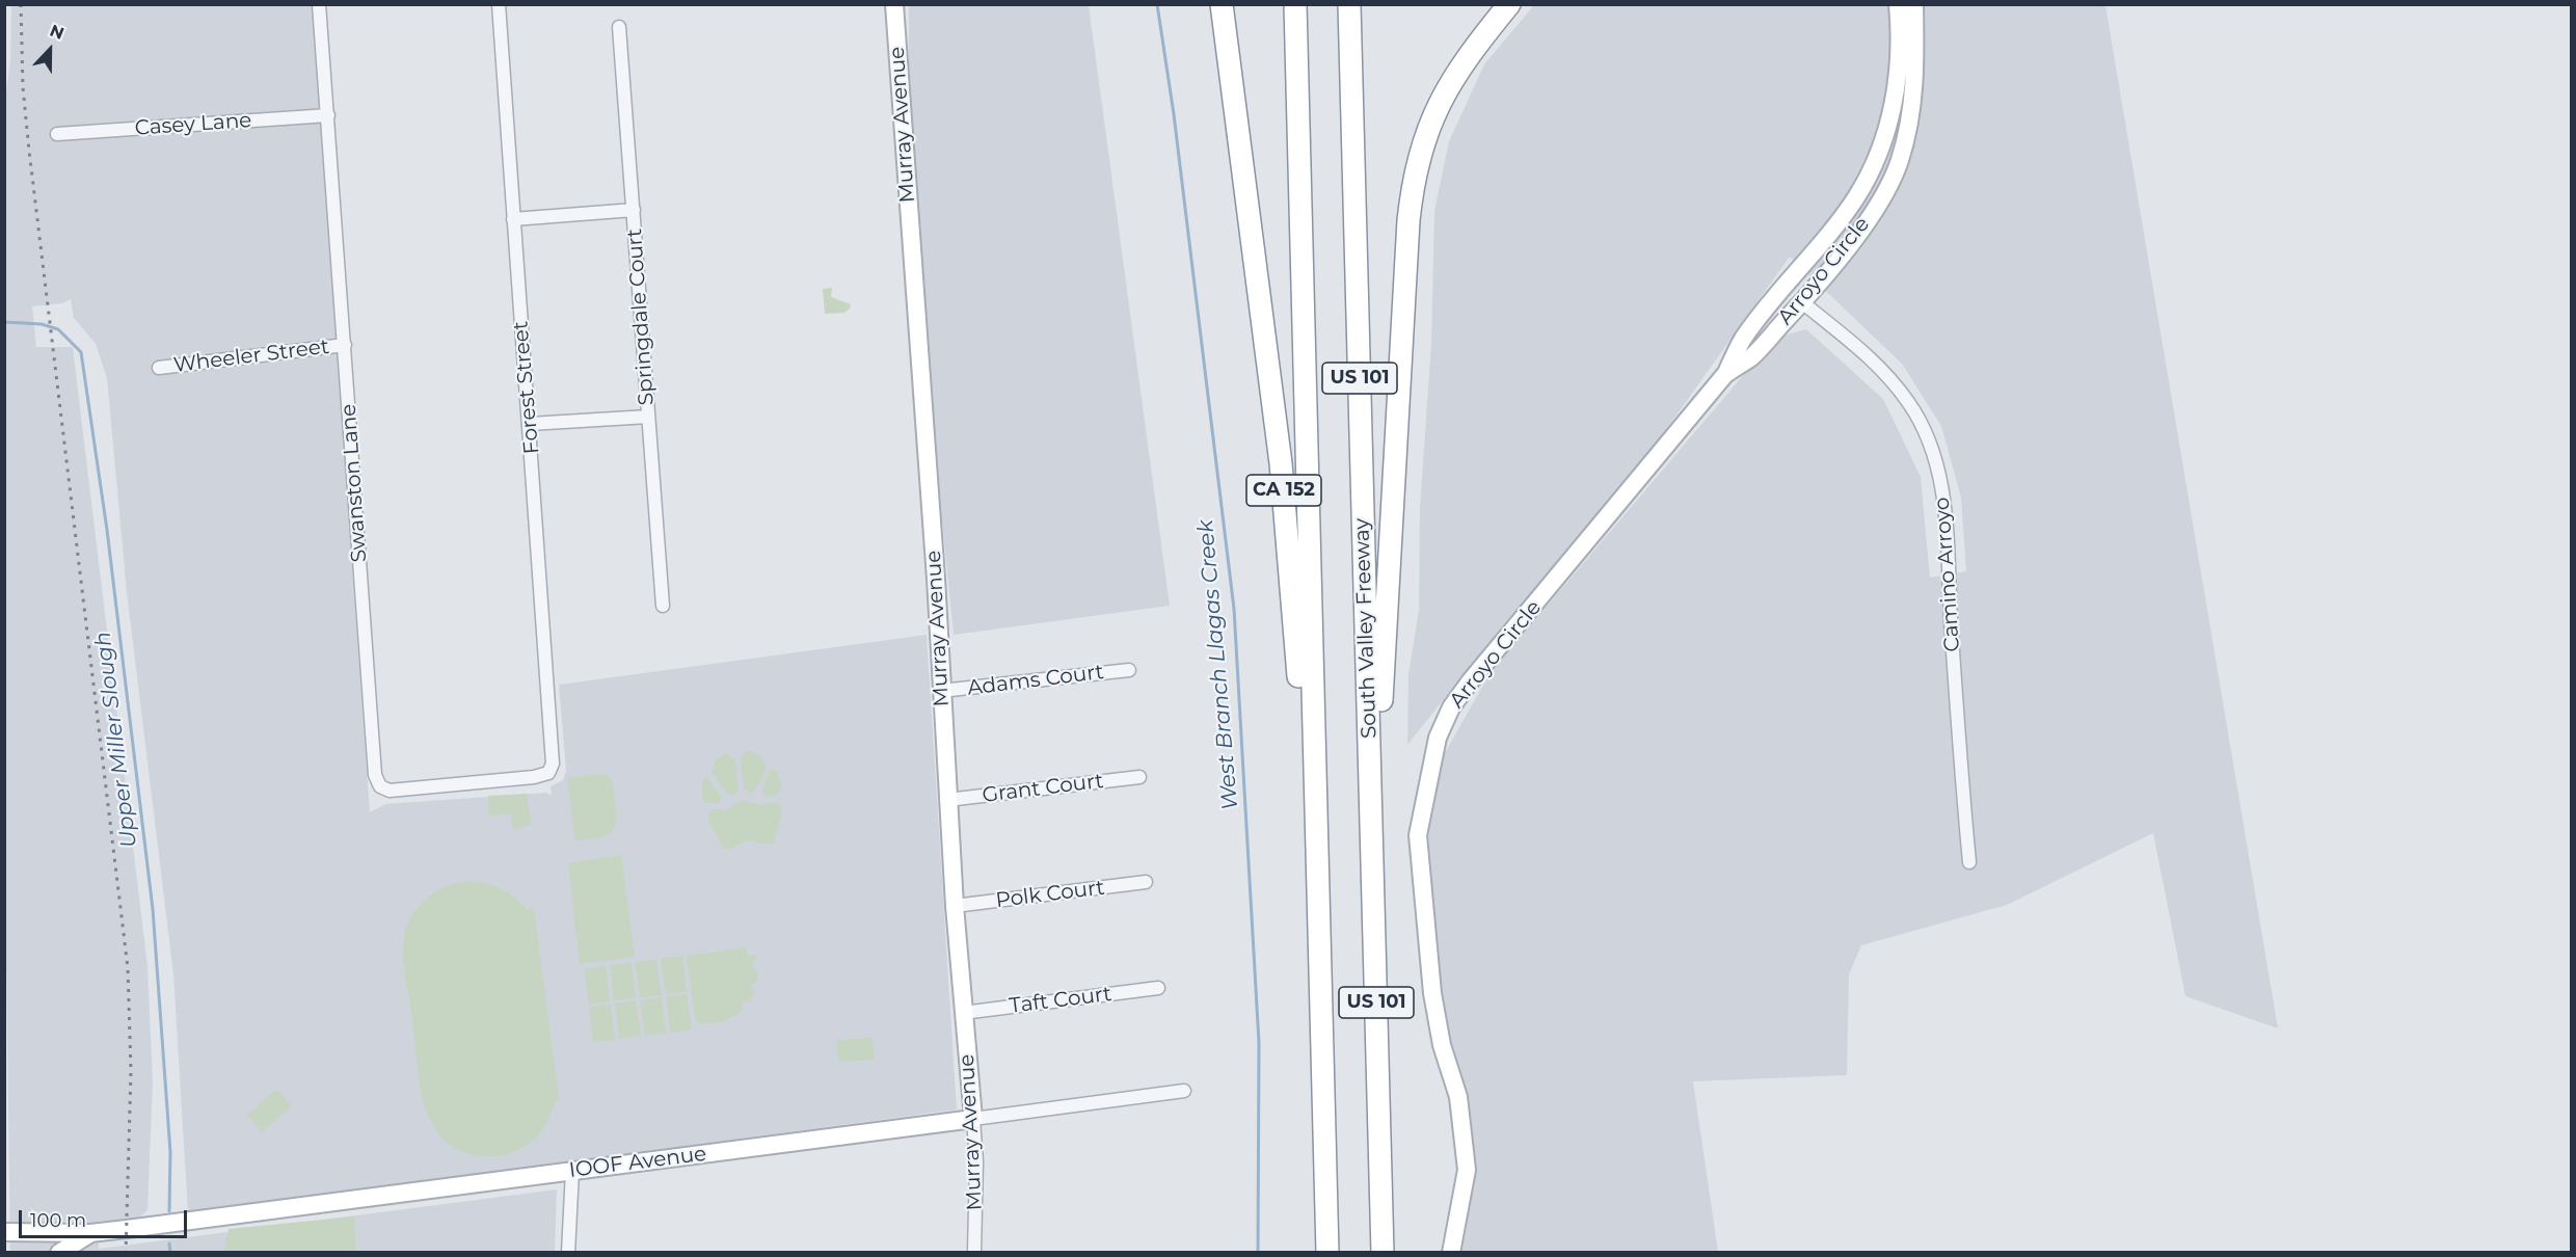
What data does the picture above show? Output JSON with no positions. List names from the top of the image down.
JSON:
{
  "streets": {
    "highway": ["US 101", "CA 152", "South Valley Freeway"],
    "street": [
      "Casey Lane",
      "Murray Avenue",
      "Arroyo Circle",
      "Springdale Court",
      "Wheeler Street",
      "Forest Street",
      "Swanston Lane",
      "Camino Arroyo",
      "Adams Court",
      "Grant Court",
      "Polk Court",
      "Taft Court",
      "IOOF Avenue"
    ]
  },
  "crossings": [
    ["Casey Lane", "Swanston Lane"],
    ["Murray Avenue", "Adams Court"],
    ["Murray Avenue", "Grant Court"],
    ["Murray Avenue", "Polk Court"],
    ["Murray Avenue", "Taft Court"],
    ["Murray Avenue", "IOOF Avenue"],
    ["Arroyo Circle", "Camino Arroyo"],
    ["Wheeler Street", "Swanston Lane"],
    ["US 101", "CA 152"],
    ["Forest Street", "Swanston Lane"]
  ],
  "water": ["West Branch Llagas Creek", "Upper Miller Slough"],
  "scale_bar": "100 m",
  "north": "top"
}
